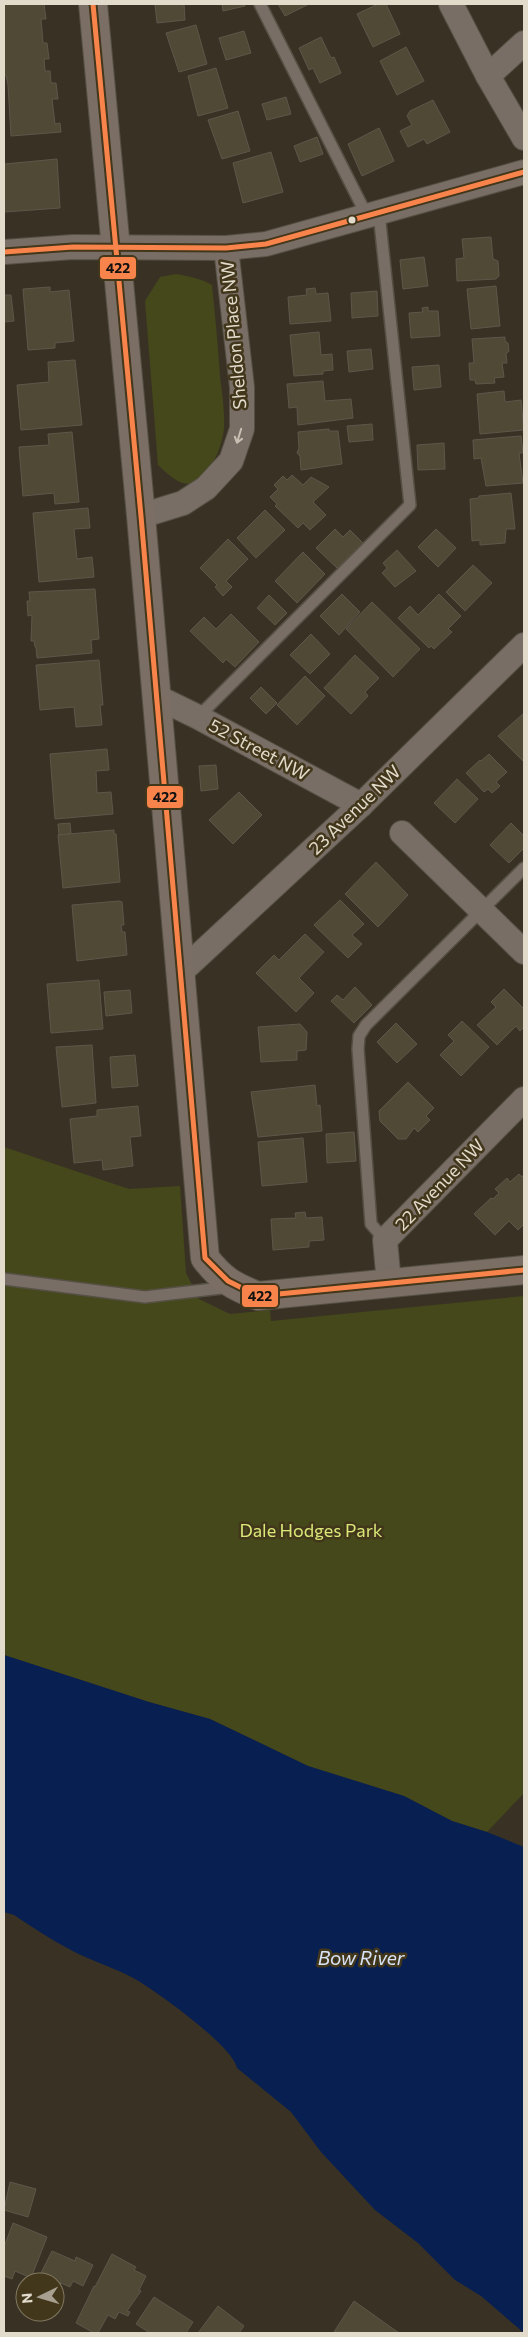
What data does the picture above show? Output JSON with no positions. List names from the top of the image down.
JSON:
{
  "streets": {
    "street": [
      "Sheldon Place NW",
      "52 Street NW",
      "23 Avenue NW",
      "22 Avenue NW"
    ]
  },
  "crossings": [
    ["52 Street NW", "23 Avenue NW"]
  ],
  "water": ["Bow River"],
  "parks": ["Dale Hodges Park"],
  "lines": ["transit line 422"],
  "north": "left"
}
